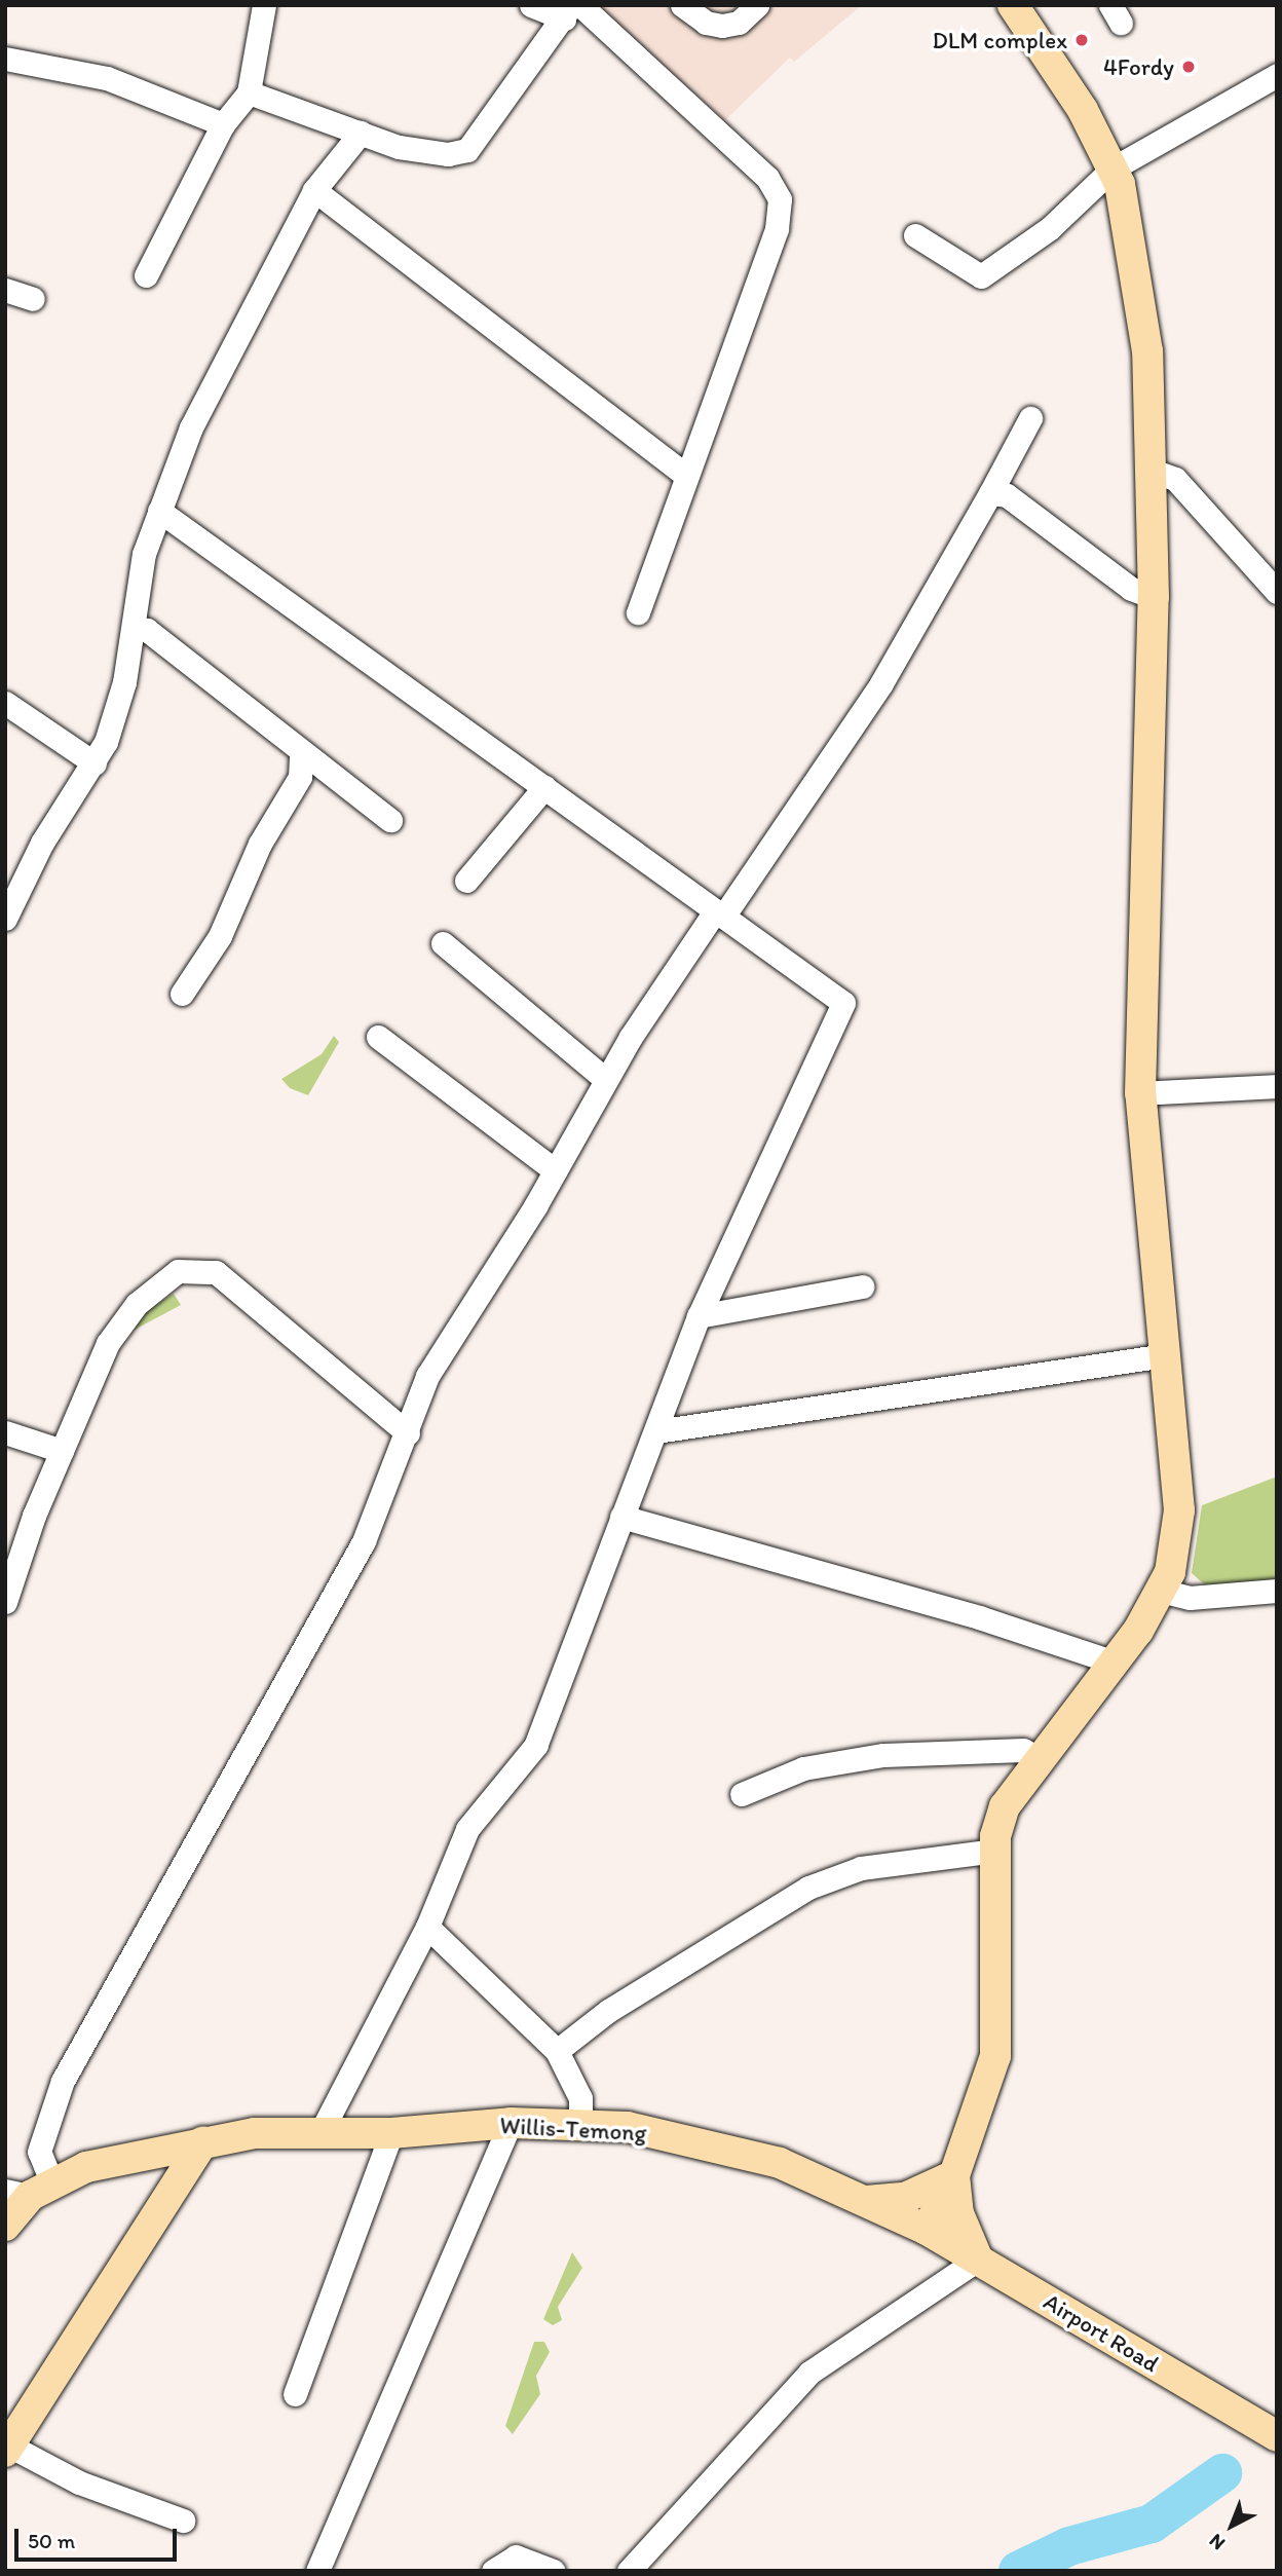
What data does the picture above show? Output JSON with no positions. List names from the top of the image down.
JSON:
{
  "streets": {
    "main road": ["Willis-Temong", "Airport Road"]
  },
  "crossings": [
    ["Willis-Temong", "Airport Road"]
  ],
  "places": ["DLM complex", "4Fordy"],
  "scale_bar": "50 m",
  "north": "bottom left"
}
